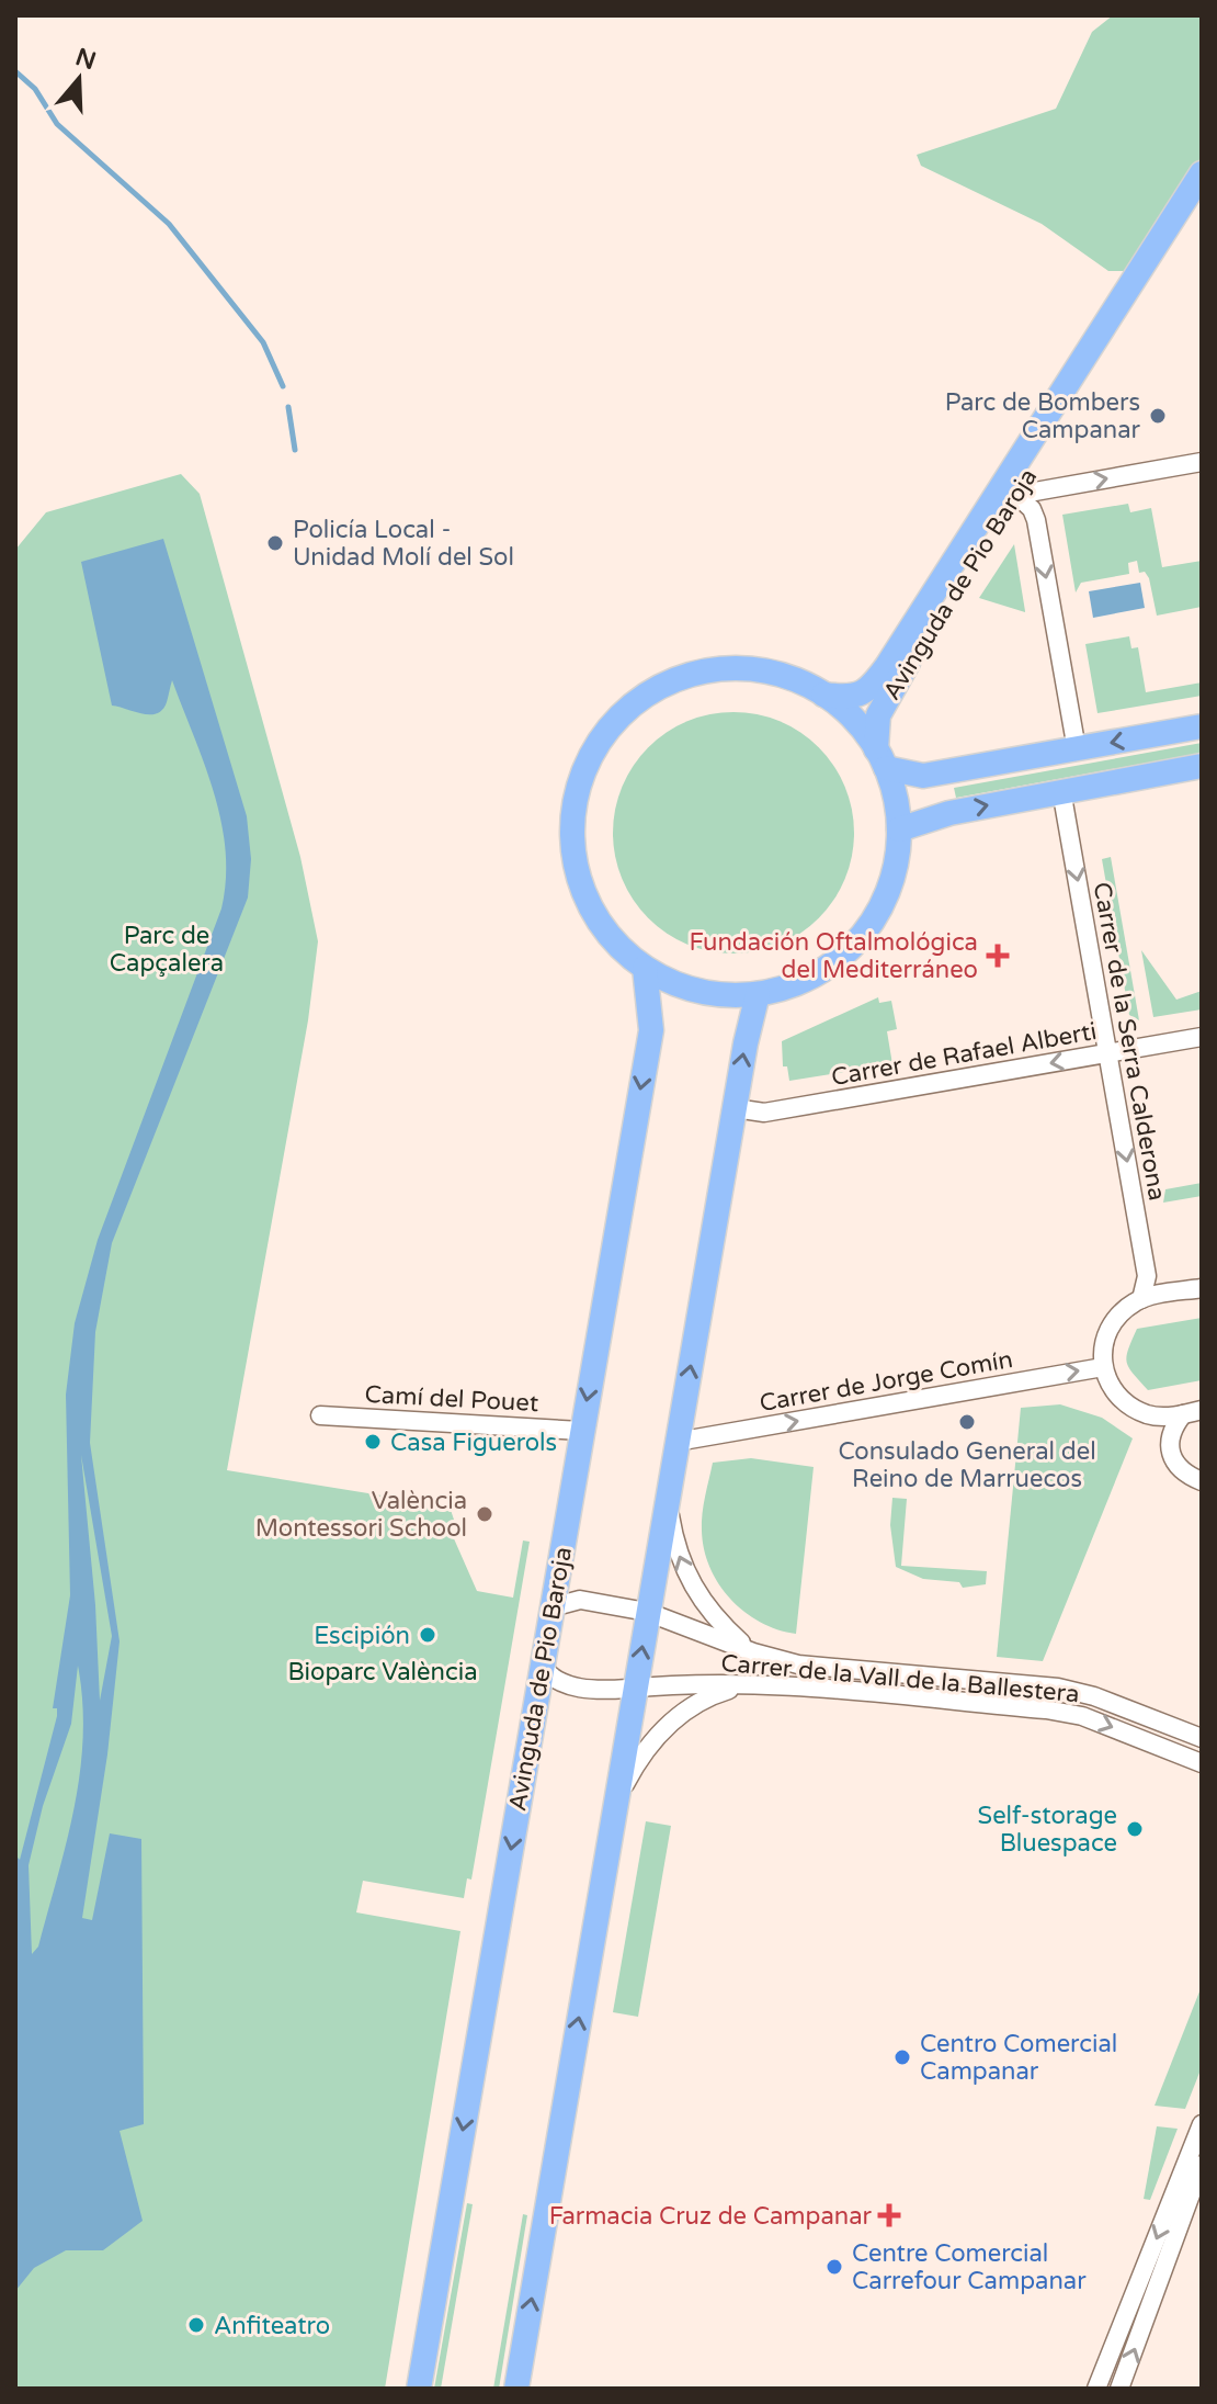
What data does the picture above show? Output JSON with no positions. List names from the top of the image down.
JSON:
{
  "streets": {
    "main road": ["Avinguda de Pio Baroja"],
    "street": [
      "Carrer de la Serra Calderona",
      "Carrer de Rafael Alberti",
      "Carrer de Jorge Comín",
      "Camí del Pouet",
      "Carrer de la Vall de la Ballestera"
    ]
  },
  "crossings": [
    ["Avinguda de Pio Baroja", "Camí del Pouet"],
    ["Avinguda de Pio Baroja", "Carrer de la Vall de la Ballestera"],
    ["Carrer de la Serra Calderona", "Carrer de Rafael Alberti"]
  ],
  "one_way": ["Carrer de la Serra Calderona", "Carrer de Rafael Alberti", "Carrer de Jorge Comín"],
  "parks": ["Parc de Capçalera", "Bioparc València"],
  "places": {
    "other": [
      "Parc de Bombers Campanar",
      "Policía Local - Unidad Molí del Sol",
      "Consulado General del Reino de Marruecos",
      "Casa Figuerols",
      "València Montessori School",
      "Escipión",
      "Self-storage Bluespace",
      "Centro Comercial Campanar",
      "Centre Comercial Carrefour Campanar",
      "Anfiteatro"
    ],
    "health": ["Fundación Oftalmológica del Mediterráneo", "Farmacia Cruz de Campanar"]
  },
  "north": "top"
}
